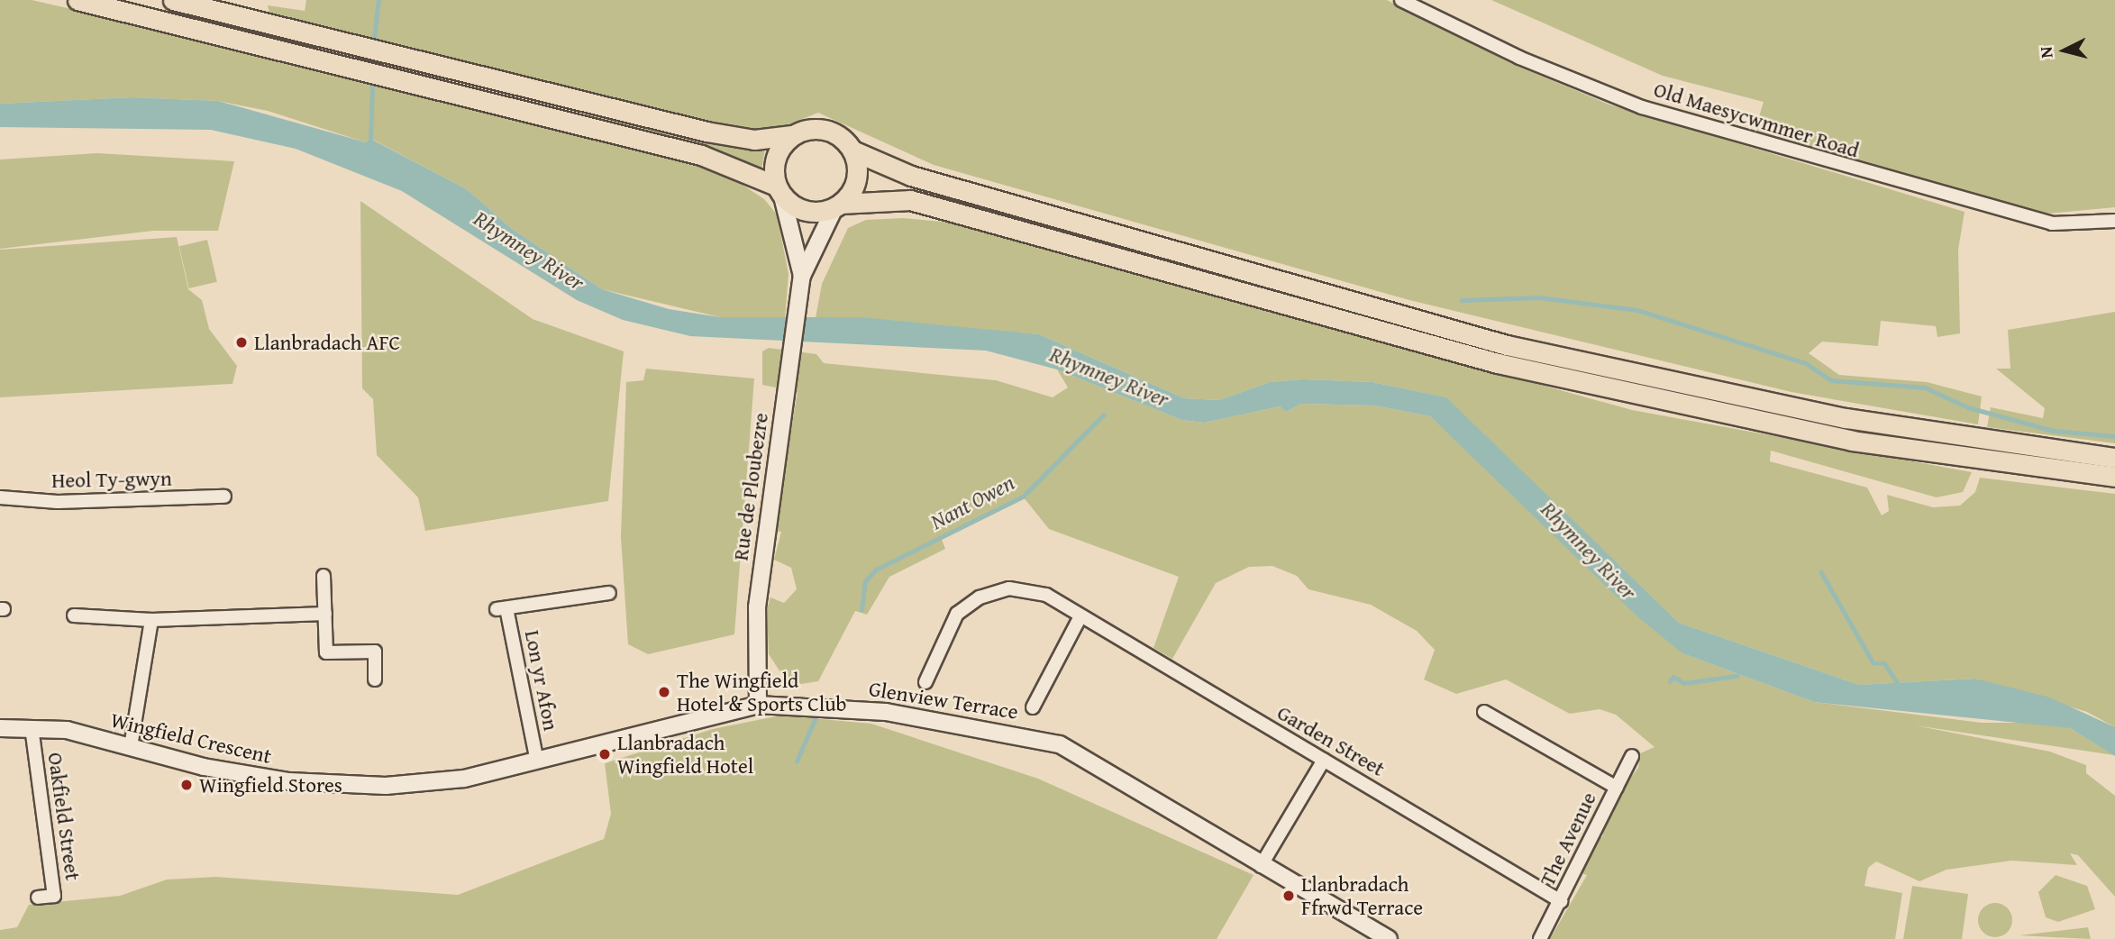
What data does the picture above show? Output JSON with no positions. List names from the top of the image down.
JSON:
{
  "streets": {
    "street": [
      "Old Maesycwmmer Road",
      "Heol Ty-gwyn",
      "Rue de Ploubezre",
      "Lon yr Afon",
      "Glenview Terrace",
      "Wingfield Crescent",
      "Garden Street",
      "Oakfield Street",
      "The Avenue"
    ]
  },
  "crossings": [
    ["Rue de Ploubezre", "Glenview Terrace"],
    ["Lon yr Afon", "Wingfield Crescent"],
    ["Glenview Terrace", "Wingfield Crescent"],
    ["Wingfield Crescent", "Oakfield Street"],
    ["Garden Street", "The Avenue"]
  ],
  "water": ["Rhymney River", "Nant Owen"],
  "places": [
    "Llanbradach AFC",
    "The Wingfield Hotel & Sports Club",
    "Llanbradach Wingfield Hotel",
    "Wingfield Stores",
    "Llanbradach Ffrwd Terrace"
  ],
  "north": "left"
}
